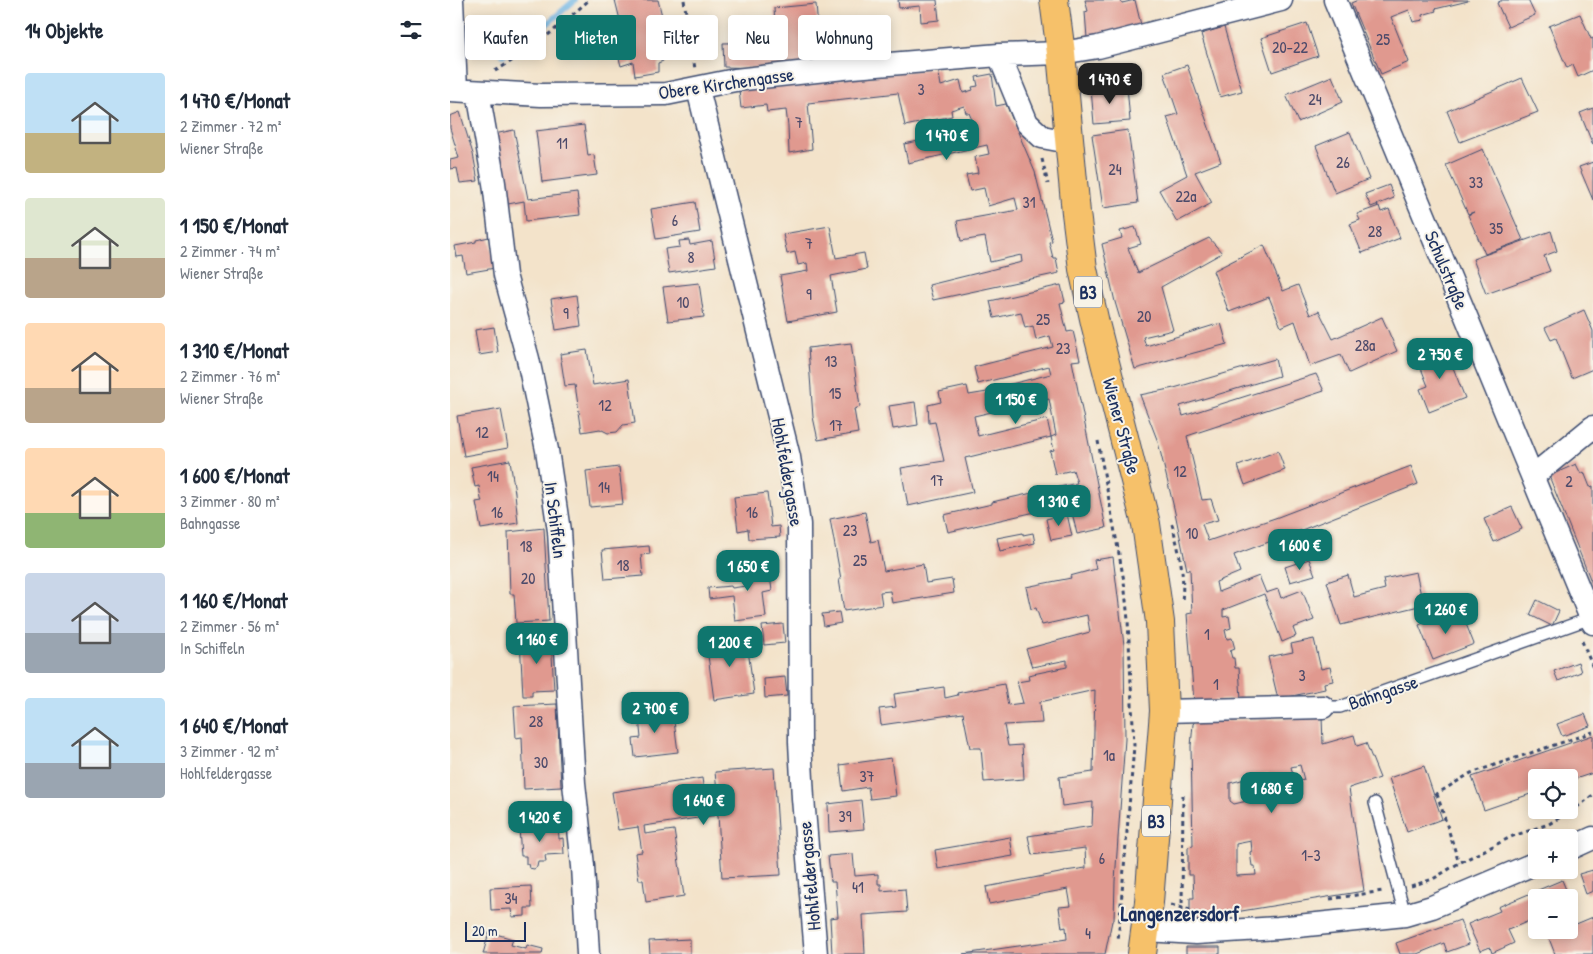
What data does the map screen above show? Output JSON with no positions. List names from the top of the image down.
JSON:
{
  "streets": {
    "main road": ["B3", "Wiener Straße"],
    "street": [
      "Obere Kirchengasse",
      "Schulstraße",
      "Hohlfeldergasse",
      "In Schiffeln",
      "Bahngasse"
    ]
  },
  "crossings": [
    ["Obere Kirchengasse", "Wiener Straße"],
    ["Obere Kirchengasse", "Hohlfeldergasse"],
    ["Obere Kirchengasse", "In Schiffeln"],
    ["Schulstraße", "Bahngasse"],
    ["B3", "Wiener Straße"],
    ["B3", "Bahngasse"],
    ["Wiener Straße", "Bahngasse"]
  ],
  "districts": ["Langenzersdorf"],
  "house_numbers": [
    "25",
    "20-22",
    "3",
    "24",
    "7",
    "11",
    "26",
    "24",
    "33",
    "22a",
    "31",
    "6",
    "35",
    "28",
    "7",
    "8",
    "9",
    "10",
    "9",
    "20",
    "25",
    "28a",
    "23",
    "13",
    "15",
    "12",
    "17",
    "12",
    "12",
    "14",
    "17",
    "2",
    "14",
    "16",
    "16",
    "23",
    "10",
    "18",
    "25",
    "18",
    "20",
    "1",
    "3",
    "1",
    "28",
    "1a",
    "30",
    "37",
    "39",
    "1-3",
    "6",
    "41",
    "34",
    "4"
  ],
  "scale_bar": "20 m",
  "page": {
    "heading": "14 Objekte",
    "chip": [
      "Kaufen",
      "Mieten",
      "Filter",
      "Neu",
      "Wohnung"
    ],
    "list": [
      {
        "name": "1 470 €/Monat",
        "note": "2 Zimmer · 72 m² · Wiener Straße"
      },
      {
        "name": "1 150 €/Monat",
        "note": "2 Zimmer · 74 m² · Wiener Straße"
      },
      {
        "name": "1 310 €/Monat",
        "note": "2 Zimmer · 76 m² · Wiener Straße"
      },
      {
        "name": "1 600 €/Monat",
        "note": "3 Zimmer · 80 m² · Bahngasse"
      },
      {
        "name": "1 160 €/Monat",
        "note": "2 Zimmer · 56 m² · In Schiffeln"
      },
      {
        "name": "1 640 €/Monat",
        "note": "3 Zimmer · 92 m² · Hohlfeldergasse"
      }
    ],
    "price": [
      "1 470 €",
      "1 470 €",
      "2 750 €",
      "1 150 €",
      "1 310 €",
      "1 600 €",
      "1 650 €",
      "1 260 €",
      "1 160 €",
      "1 200 €",
      "2 700 €",
      "1 680 €",
      "1 640 €",
      "1 420 €"
    ],
    "map_buttons": ["+", "−"],
    "scale": "20 m"
  }
}
